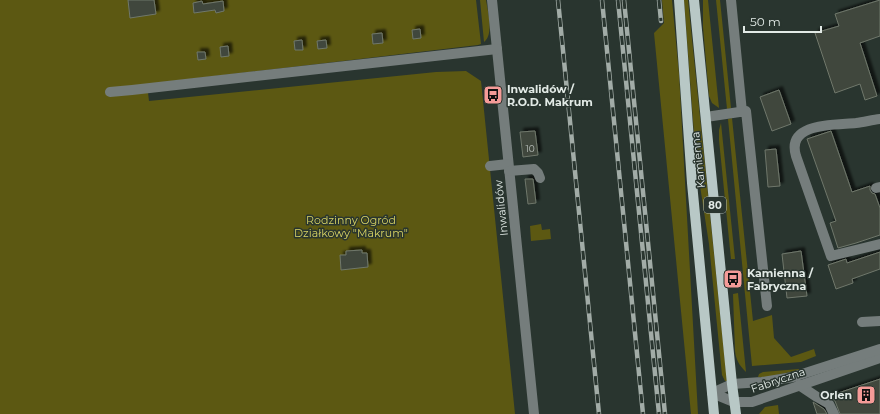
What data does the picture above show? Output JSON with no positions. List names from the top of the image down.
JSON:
{
  "streets": {
    "main road": ["Kamienna", "80"],
    "street": ["Inwalidów", "Fabryczna"]
  },
  "crossings": [
    ["Kamienna", "Fabryczna"]
  ],
  "parks": ["Rodzinny Ogród Działkowy \"Makrum\""],
  "places": {
    "bus stop": ["Inwalidów / R.O.D. Makrum", "Kamienna / Fabryczna"],
    "building": ["Orlen"]
  },
  "house_numbers": ["10"],
  "scale_bar": "50 m"
}
